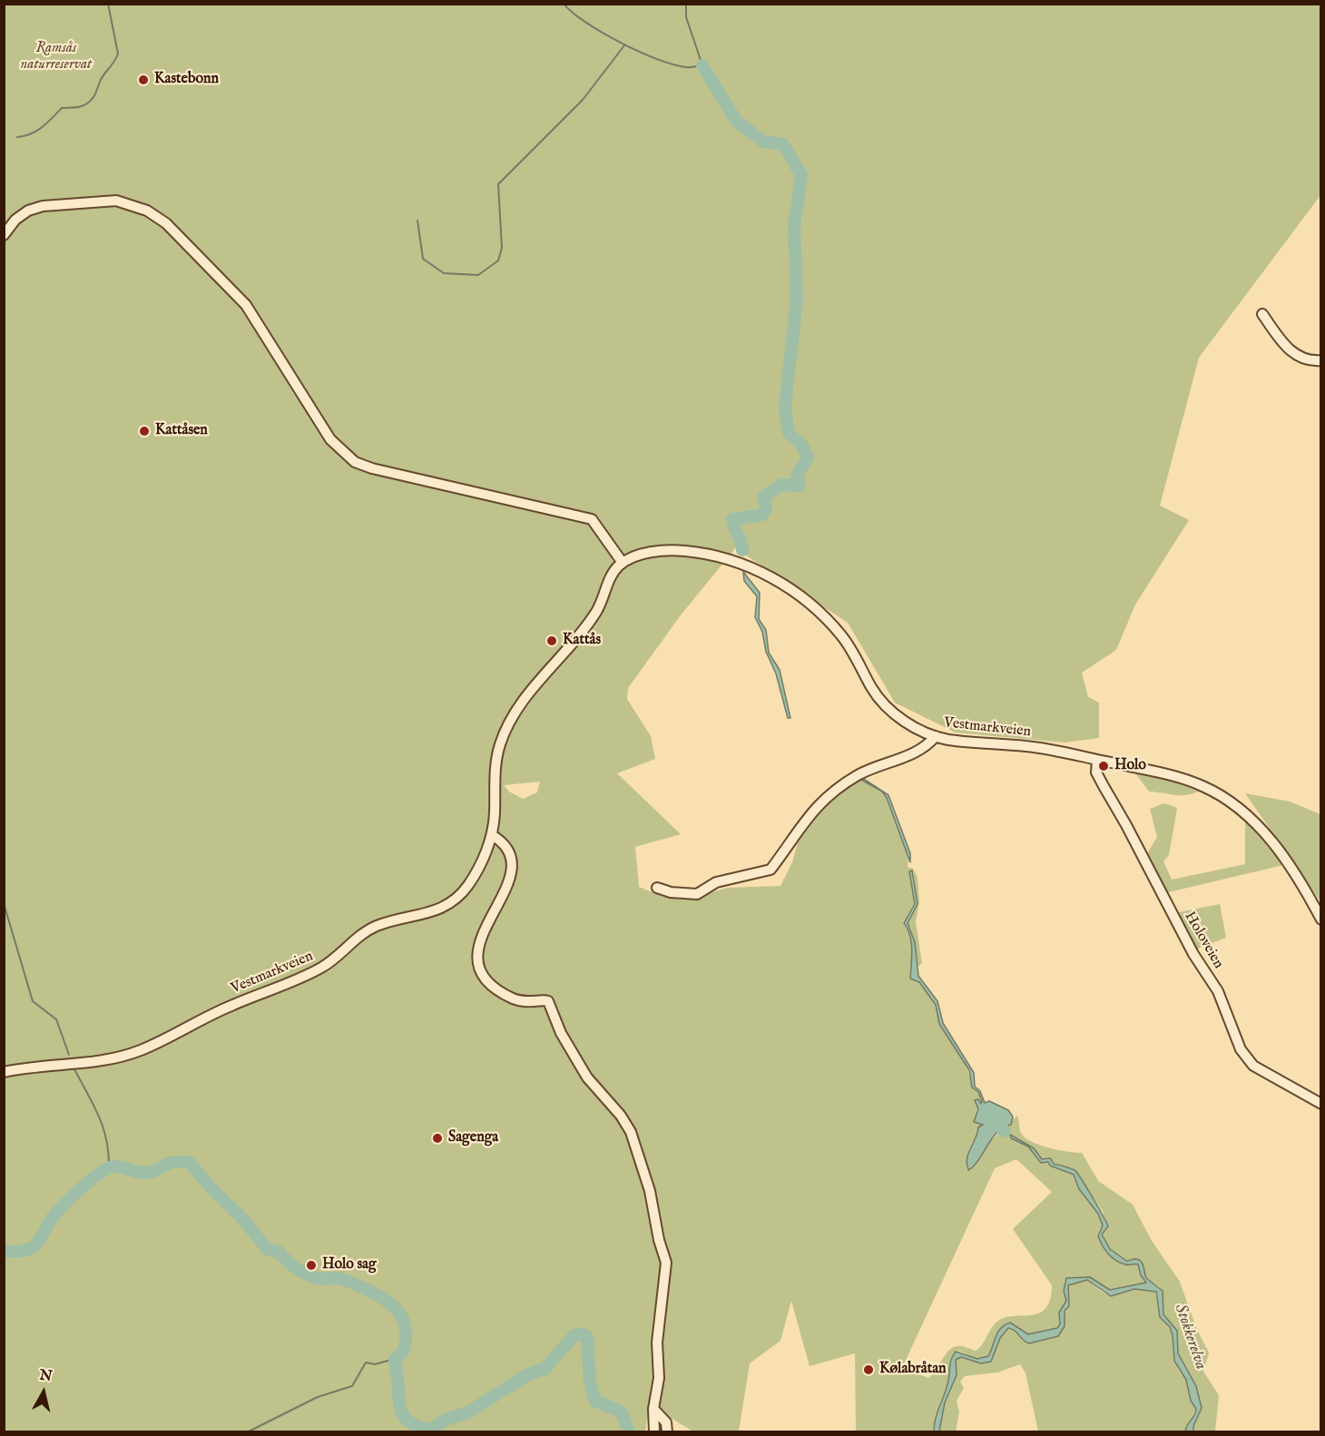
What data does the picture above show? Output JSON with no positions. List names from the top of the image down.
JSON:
{
  "streets": {
    "street": ["Vestmarkveien", "Holoveien"]
  },
  "crossings": [
    ["Vestmarkveien", "Holoveien"]
  ],
  "water": ["Stokkerelva"],
  "parks": ["Ramsås naturreservat"],
  "places": [
    "Kastebonn",
    "Kattåsen",
    "Kattås",
    "Holo",
    "Sagenga",
    "Holo sag",
    "Kølabråtan"
  ],
  "north": "top"
}
